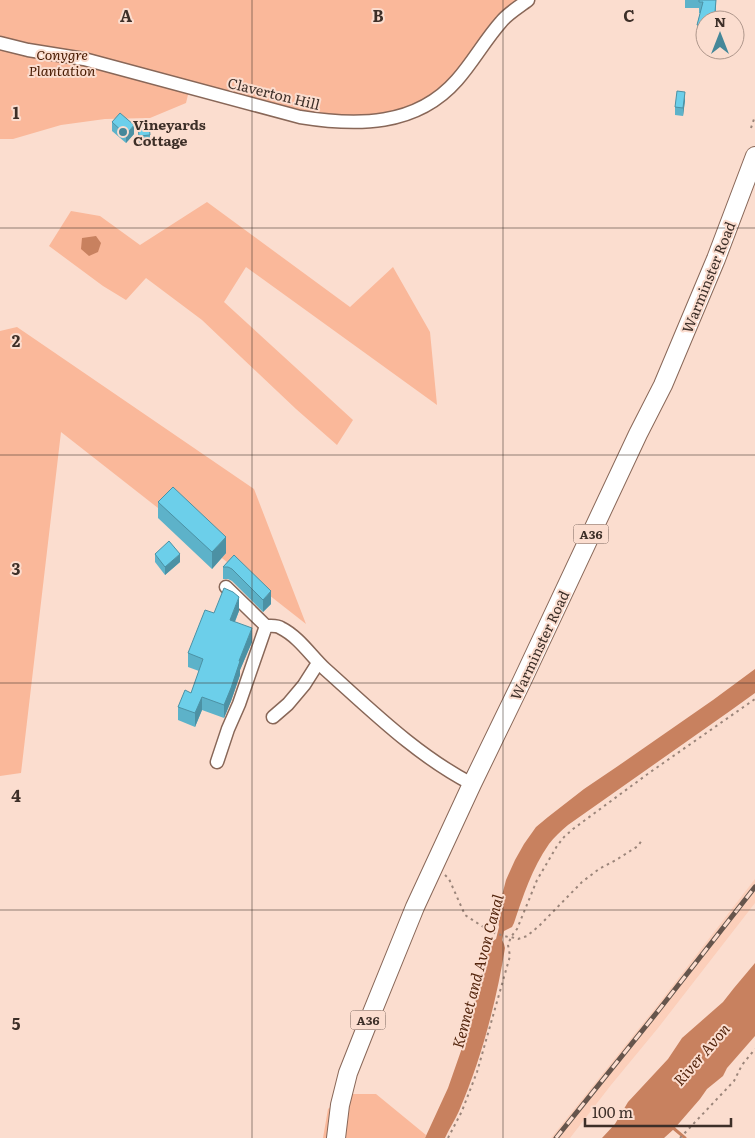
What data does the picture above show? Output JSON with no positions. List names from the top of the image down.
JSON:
{
  "streets": {
    "highway": ["Warminster Road", "A36"],
    "street": ["Claverton Hill"]
  },
  "water": ["Kennet and Avon Canal", "River Avon"],
  "parks": ["Conygre Plantation"],
  "places": ["Vineyards Cottage"],
  "scale_bar": "100 m",
  "north": "top",
  "grid": {
    "columns": ["A", "B", "C"],
    "rows": [
      "1",
      "2",
      "3",
      "4",
      "5"
    ]
  }
}
